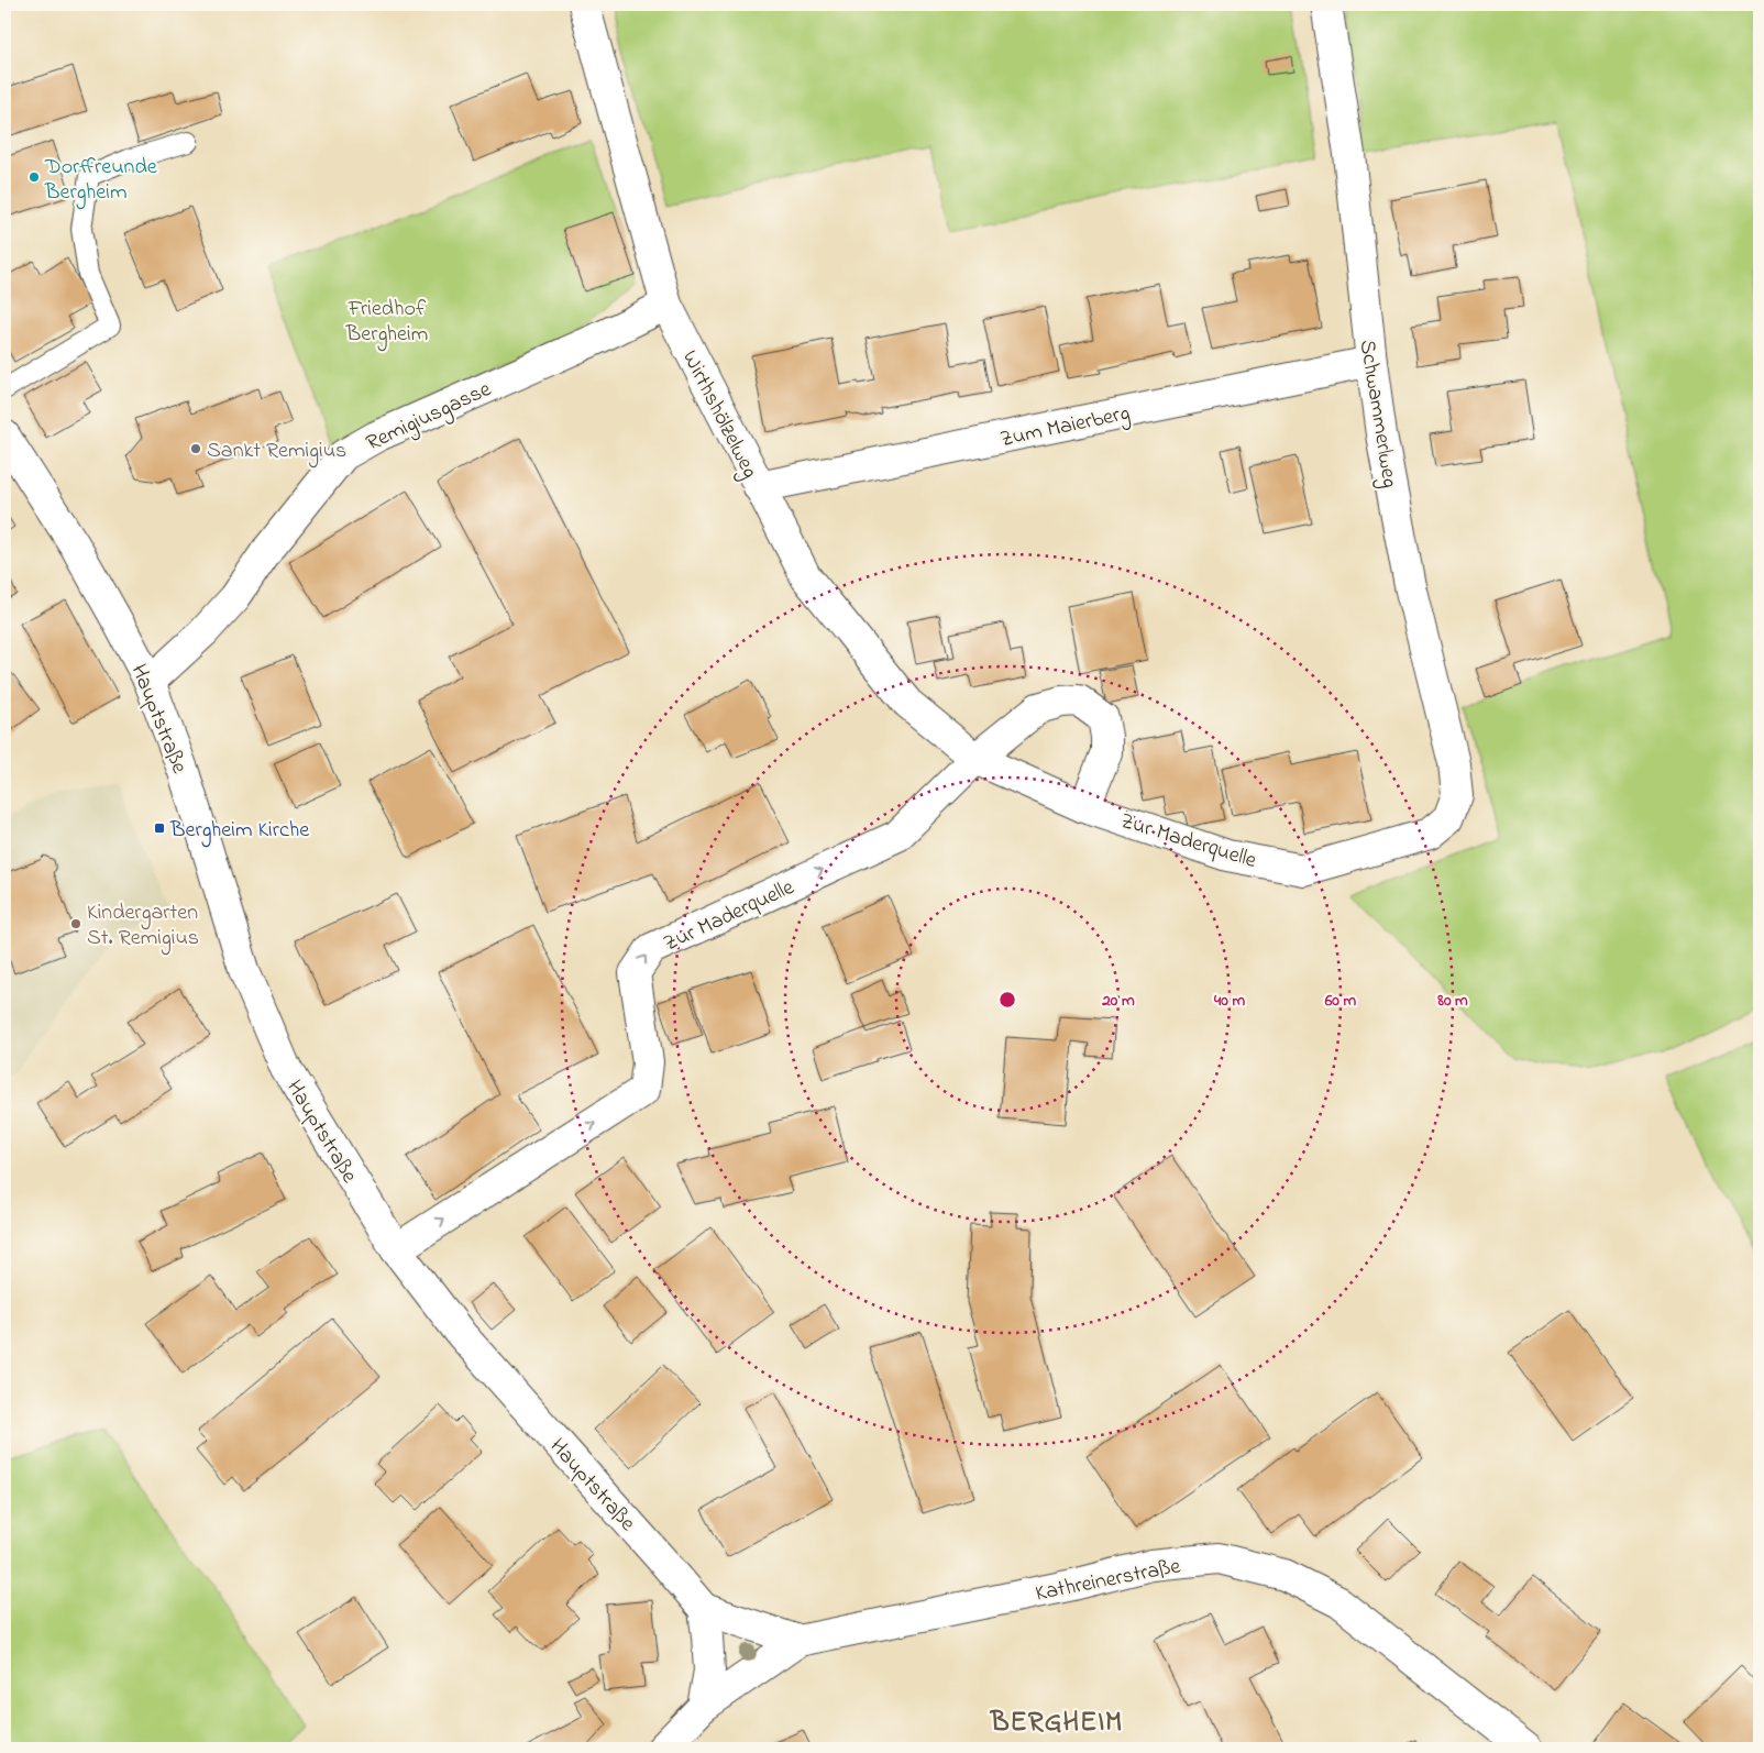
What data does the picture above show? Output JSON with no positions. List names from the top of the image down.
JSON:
{
  "streets": {
    "street": [
      "Wirthshölzelweg",
      "Schwammerlweg",
      "Remigiusgasse",
      "Zum Maierberg",
      "Hauptstraße",
      "Zur Maderquelle",
      "Kathreinerstraße"
    ]
  },
  "crossings": [
    ["Wirthshölzelweg", "Remigiusgasse"],
    ["Wirthshölzelweg", "Zum Maierberg"],
    ["Wirthshölzelweg", "Zur Maderquelle"],
    ["Schwammerlweg", "Zum Maierberg"],
    ["Schwammerlweg", "Zur Maderquelle"],
    ["Remigiusgasse", "Hauptstraße"],
    ["Hauptstraße", "Zur Maderquelle"]
  ],
  "one_way": ["Zur Maderquelle"],
  "districts": ["BERGHEIM"],
  "parks": ["Friedhof Bergheim"],
  "places": {
    "other": ["Dorffreunde Bergheim", "Sankt Remigius", "Kindergarten St. Remigius"],
    "transit": ["Bergheim Kirche"]
  },
  "rings": [
    "20 m",
    "40 m",
    "60 m",
    "80 m"
  ]
}
